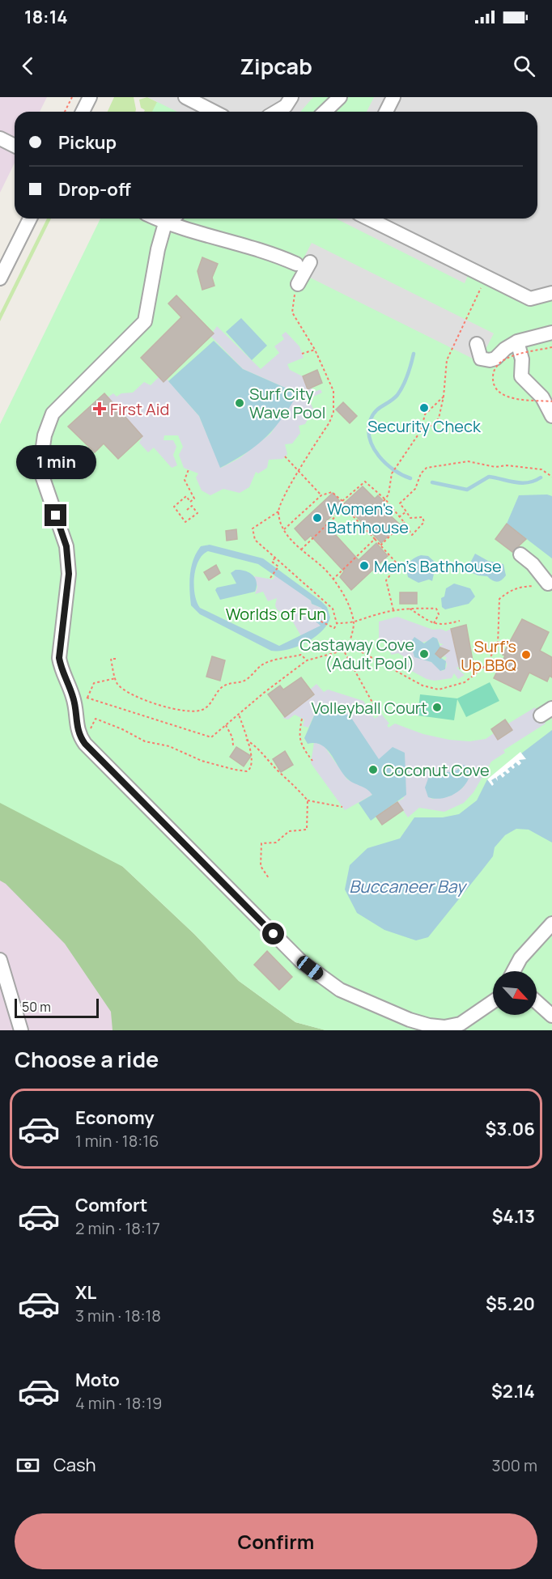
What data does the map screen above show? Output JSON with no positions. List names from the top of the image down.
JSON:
{
  "water": ["Buccaneer Bay"],
  "parks": ["Worlds of Fun"],
  "places": {
    "other": [
      "Surf City Wave Pool",
      "Security Check",
      "Women's Bathhouse",
      "Men's Bathhouse",
      "Castaway Cove (Adult Pool)",
      "Surf’s Up BBQ",
      "Volleyball Court",
      "Coconut Cove"
    ],
    "health": ["First Aid"]
  },
  "scale_bar": "50 m",
  "north": "bottom right",
  "page": {
    "status": "18:14",
    "header": "Zipcab",
    "banner": ["Pickup", "Drop-off"],
    "bubble": "1 min",
    "scale": "50 m",
    "heading": "Choose a ride",
    "list": [
      {
        "name": "Economy",
        "note": "1 min · 18:16",
        "value": "$3.06"
      },
      {
        "name": "Comfort",
        "note": "2 min · 18:17",
        "value": "$4.13"
      },
      {
        "name": "XL",
        "note": "3 min · 18:18",
        "value": "$5.20"
      },
      {
        "name": "Moto",
        "note": "4 min · 18:19",
        "value": "$2.14"
      }
    ],
    "pay": ["Cash", "300 m"],
    "buttons": "Confirm"
  }
}
